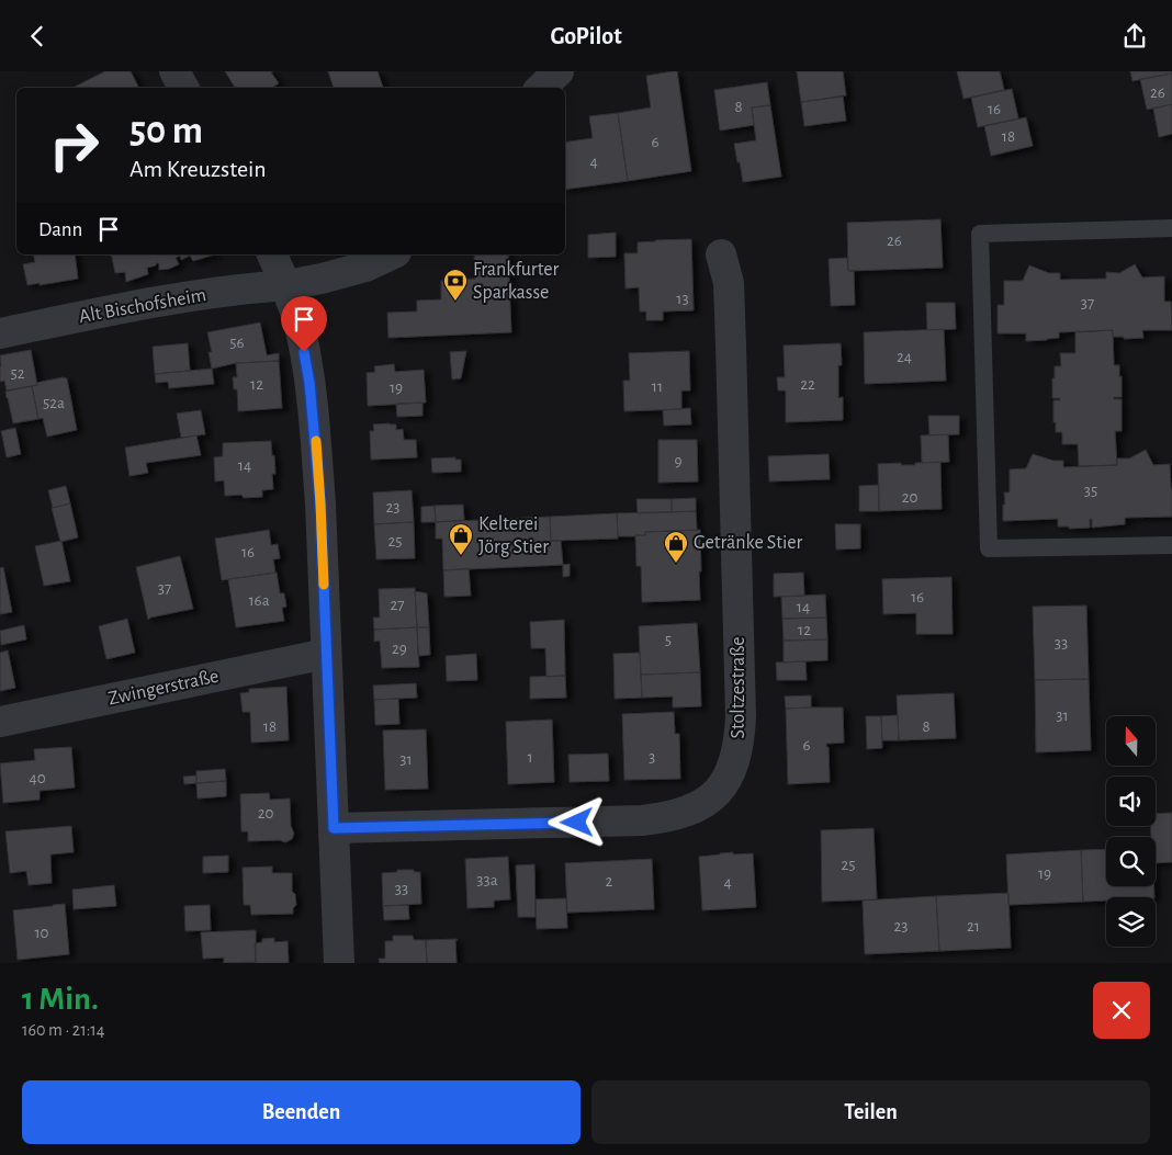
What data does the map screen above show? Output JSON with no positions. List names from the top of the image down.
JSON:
{
  "streets": {
    "street": ["Alt Bischofsheim", "Zwingerstraße", "Stoltzestraße"]
  },
  "places": {
    "bank": ["Frankfurter Sparkasse"],
    "shop": ["Kelterei Jörg Stier", "Getränke Stier"]
  },
  "house_numbers": [
    "26",
    "8",
    "16",
    "18",
    "6",
    "4",
    "26",
    "13",
    "37",
    "56",
    "24",
    "52",
    "12",
    "22",
    "11",
    "19",
    "52a",
    "9",
    "14",
    "35",
    "20",
    "23",
    "25",
    "16",
    "37",
    "16",
    "16a",
    "27",
    "14",
    "12",
    "5",
    "33",
    "29",
    "31",
    "18",
    "8",
    "6",
    "1",
    "3",
    "31",
    "40",
    "20",
    "25",
    "19",
    "33a",
    "2",
    "4",
    "33",
    "23",
    "21",
    "10"
  ],
  "north": "top",
  "page": {
    "header": "GoPilot",
    "turn": ["50 m", "Am Kreuzstein"],
    "then": "Dann",
    "heading": ["1 Min.", "160 m · 21:14"],
    "buttons": ["Beenden", "Teilen"]
  }
}
